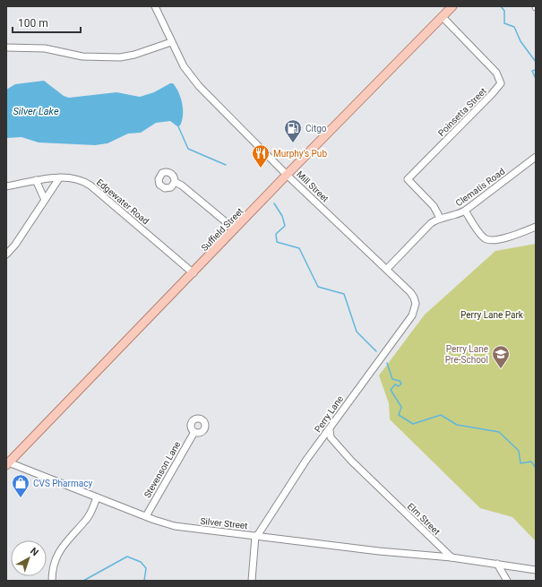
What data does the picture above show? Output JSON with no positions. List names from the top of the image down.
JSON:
{
  "streets": {
    "main road": ["Suffield Street"],
    "street": [
      "Poinsetta Street",
      "Mill Street",
      "Clematis Road",
      "Edgewater Road",
      "Perry Lane",
      "Stevenson Lane",
      "Elm Street",
      "Silver Street"
    ]
  },
  "crossings": [
    ["Poinsetta Street", "Clematis Road"],
    ["Poinsetta Street", "Suffield Street"],
    ["Mill Street", "Clematis Road"],
    ["Mill Street", "Suffield Street"],
    ["Mill Street", "Perry Lane"],
    ["Edgewater Road", "Suffield Street"],
    ["Suffield Street", "Silver Street"],
    ["Perry Lane", "Elm Street"],
    ["Perry Lane", "Silver Street"],
    ["Stevenson Lane", "Silver Street"],
    ["Elm Street", "Silver Street"]
  ],
  "water": ["Silver Lake"],
  "parks": ["Perry Lane Park"],
  "places": {
    "fuel station": ["Citgo"],
    "restaurant": ["Murphy's Pub"],
    "school or university": ["Perry Lane Pre-School"],
    "shop": ["CVS Pharmacy"]
  },
  "scale_bar": "100 m",
  "north": "top right"
}
